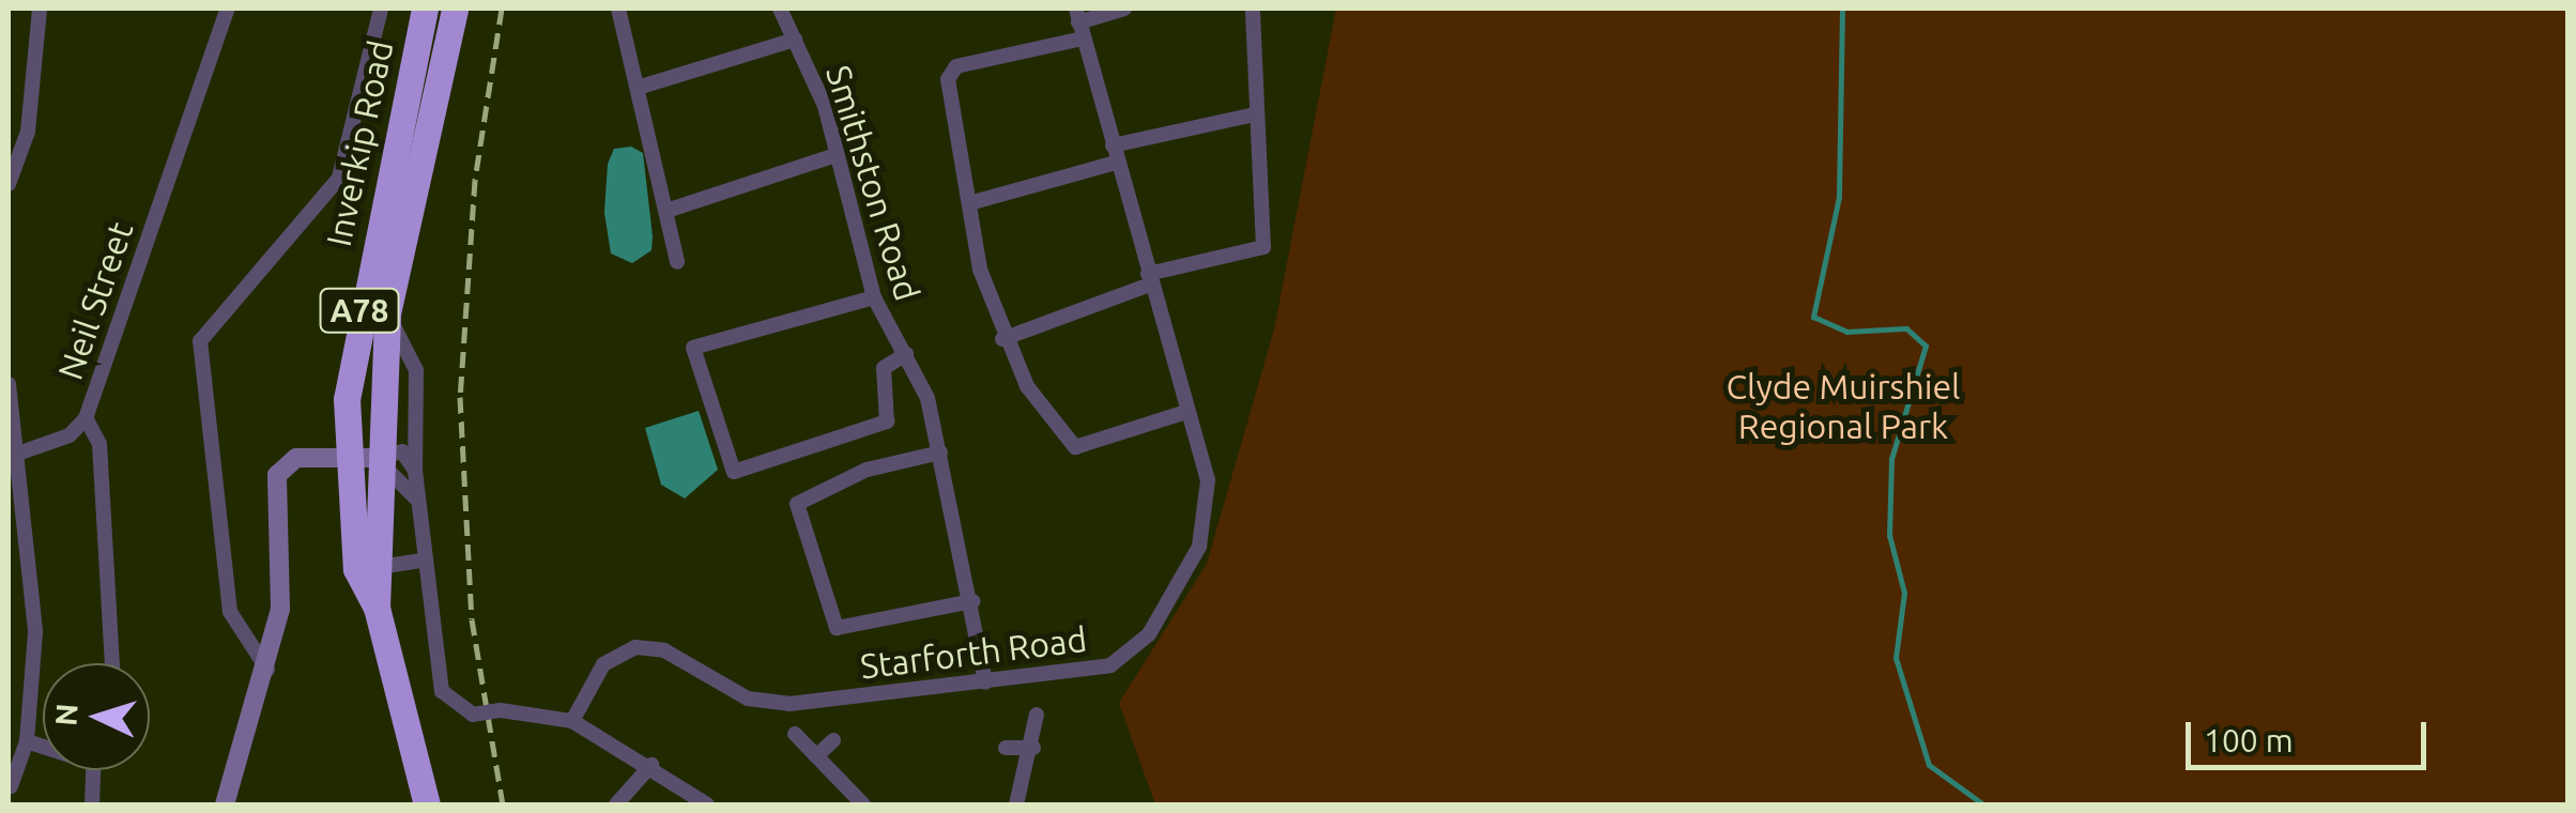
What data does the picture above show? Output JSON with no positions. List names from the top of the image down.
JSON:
{
  "streets": {
    "highway": ["Inverkip Road", "A78"],
    "street": ["Smithston Road", "Neil Street", "Starforth Road"]
  },
  "crossings": [
    ["Smithston Road", "Starforth Road"]
  ],
  "parks": ["Clyde Muirshiel Regional Park"],
  "scale_bar": "100 m",
  "north": "left"
}
